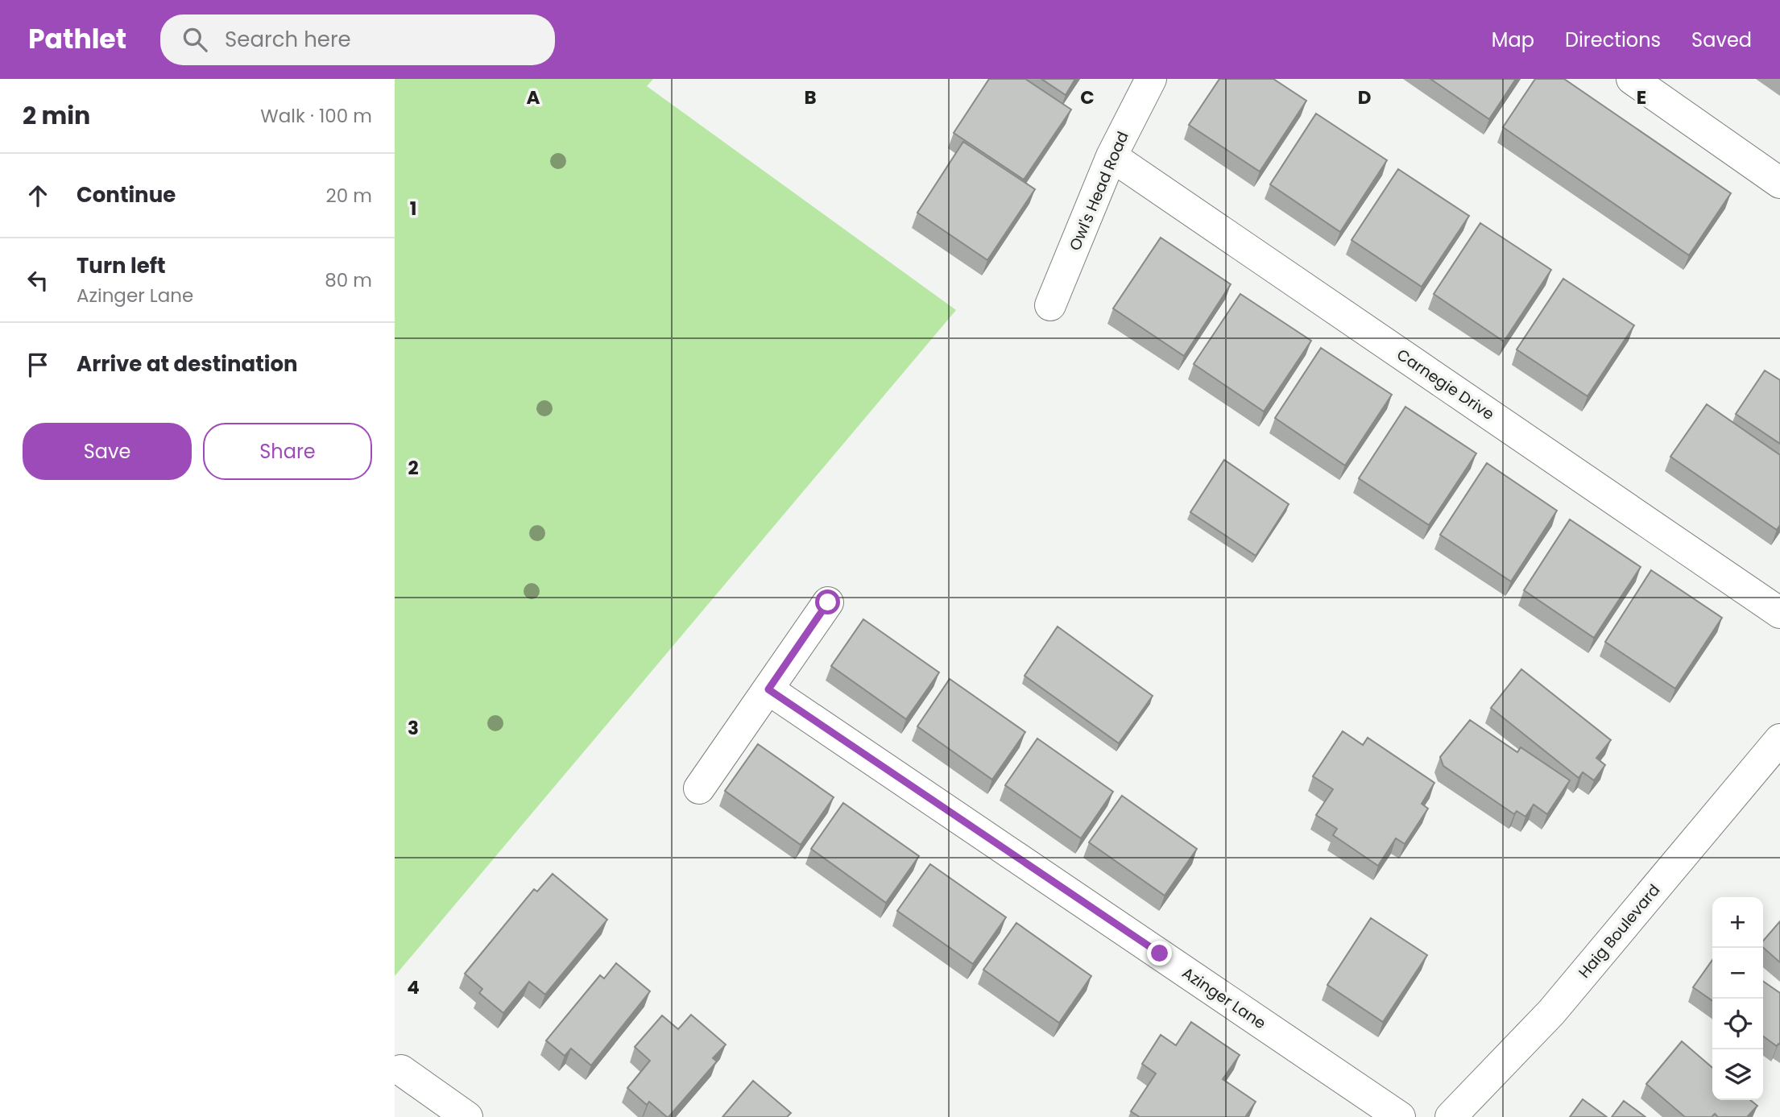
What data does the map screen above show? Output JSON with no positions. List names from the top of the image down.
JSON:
{
  "streets": {
    "street": [
      "Owl's Head Road",
      "Carnegie Drive",
      "Haig Boulevard",
      "Azinger Lane"
    ]
  },
  "crossings": [
    ["Owl's Head Road", "Carnegie Drive"]
  ],
  "page": {
    "header": "Pathlet",
    "search": "Search here",
    "nav": ["Map", "Directions", "Saved"],
    "heading": ["2 min", "Walk · 100 m"],
    "list": [
      ["Continue", "20 m"],
      ["Turn left", "Azinger Lane", "80 m"],
      "Arrive at destination"
    ],
    "buttons": ["Save", "Share"],
    "map_buttons": ["+", "−"]
  },
  "grid": {
    "columns": [
      "A",
      "B",
      "C",
      "D",
      "E"
    ],
    "rows": [
      "1",
      "2",
      "3",
      "4"
    ]
  }
}
